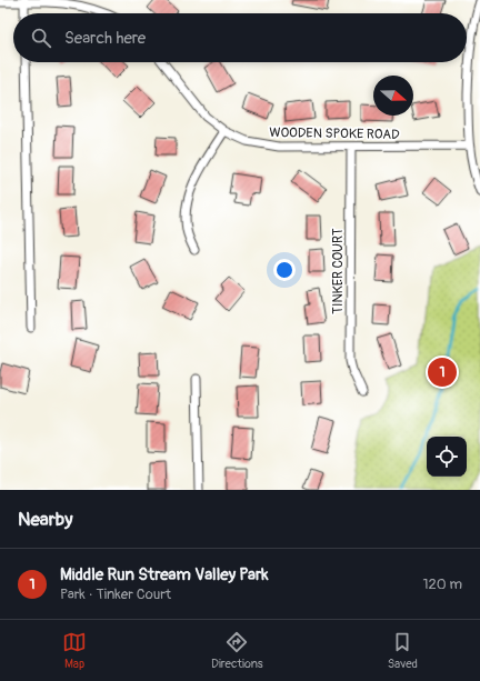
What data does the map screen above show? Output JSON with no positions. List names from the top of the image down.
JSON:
{
  "streets": {
    "street": ["WOODEN SPOKE ROAD", "TINKER COURT"]
  },
  "crossings": [
    ["WOODEN SPOKE ROAD", "TINKER COURT"]
  ],
  "north": "right",
  "page": {
    "search": "Search here",
    "pins": "1",
    "heading": "Nearby",
    "list": [
      {
        "mark": "1",
        "name": "Middle Run Stream Valley Park",
        "note": "Park · Tinker Court",
        "value": "120 m"
      }
    ],
    "nav": ["Map", "Directions", "Saved"]
  }
}
